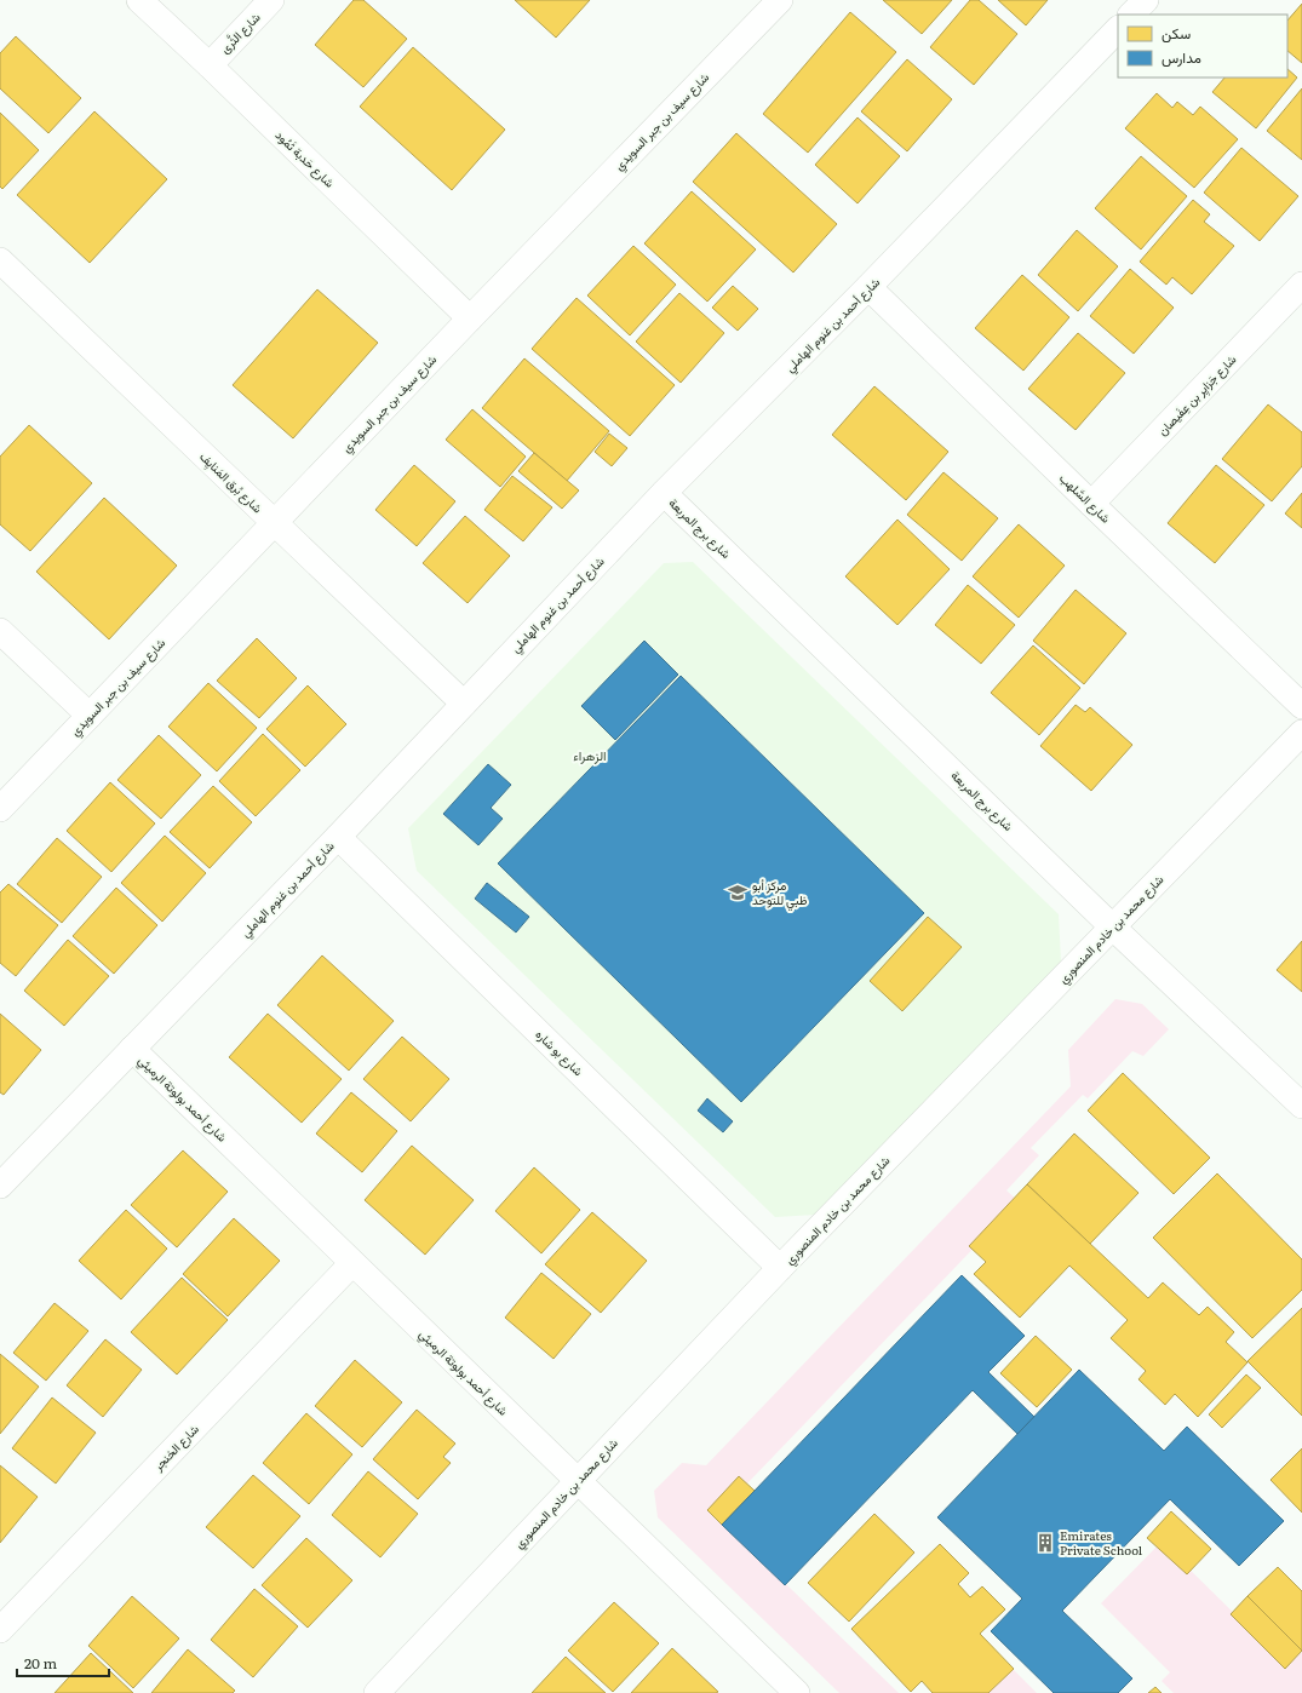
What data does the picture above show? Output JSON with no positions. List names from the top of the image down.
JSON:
{
  "streets": {
    "street": [
      "شارع الثَّرى",
      "شارع سيف بن جبر السويدي",
      "شارع حَدبة ثَمُود",
      "شارع أحمد بن غنوم الهاملي",
      "شارع جَزايِر بن عِفَيصان",
      "شارع بُرق المَنايِف",
      "شارع السَّلهب",
      "شارع برج المربعة",
      "شارع محمد بن خادم المنصوري",
      "شارع بو شاره",
      "شارع أحمد بولوتة الرميثي",
      "شارع الخنجر"
    ]
  },
  "crossings": [
    ["شارع الثَّرى", "شارع حَدبة ثَمُود"],
    ["شارع سيف بن جبر السويدي", "شارع حَدبة ثَمُود"],
    ["شارع سيف بن جبر السويدي", "شارع بُرق المَنايِف"],
    ["شارع أحمد بن غنوم الهاملي", "شارع بُرق المَنايِف"],
    ["شارع أحمد بن غنوم الهاملي", "شارع السَّلهب"],
    ["شارع أحمد بن غنوم الهاملي", "شارع برج المربعة"],
    ["شارع أحمد بن غنوم الهاملي", "شارع بو شاره"],
    ["شارع أحمد بن غنوم الهاملي", "شارع أحمد بولوتة الرميثي"],
    ["شارع جَزايِر بن عِفَيصان", "شارع السَّلهب"],
    ["شارع برج المربعة", "شارع محمد بن خادم المنصوري"],
    ["شارع محمد بن خادم المنصوري", "شارع بو شاره"],
    ["شارع محمد بن خادم المنصوري", "شارع أحمد بولوتة الرميثي"],
    ["شارع أحمد بولوتة الرميثي", "شارع الخنجر"]
  ],
  "districts": ["الزهراء"],
  "places": {
    "school or university": ["مركز أبو ظبي للتوحد"],
    "building": ["Emirates Private School"]
  },
  "legend": ["سكن", "مدارس"],
  "scale_bar": "20 m"
}
